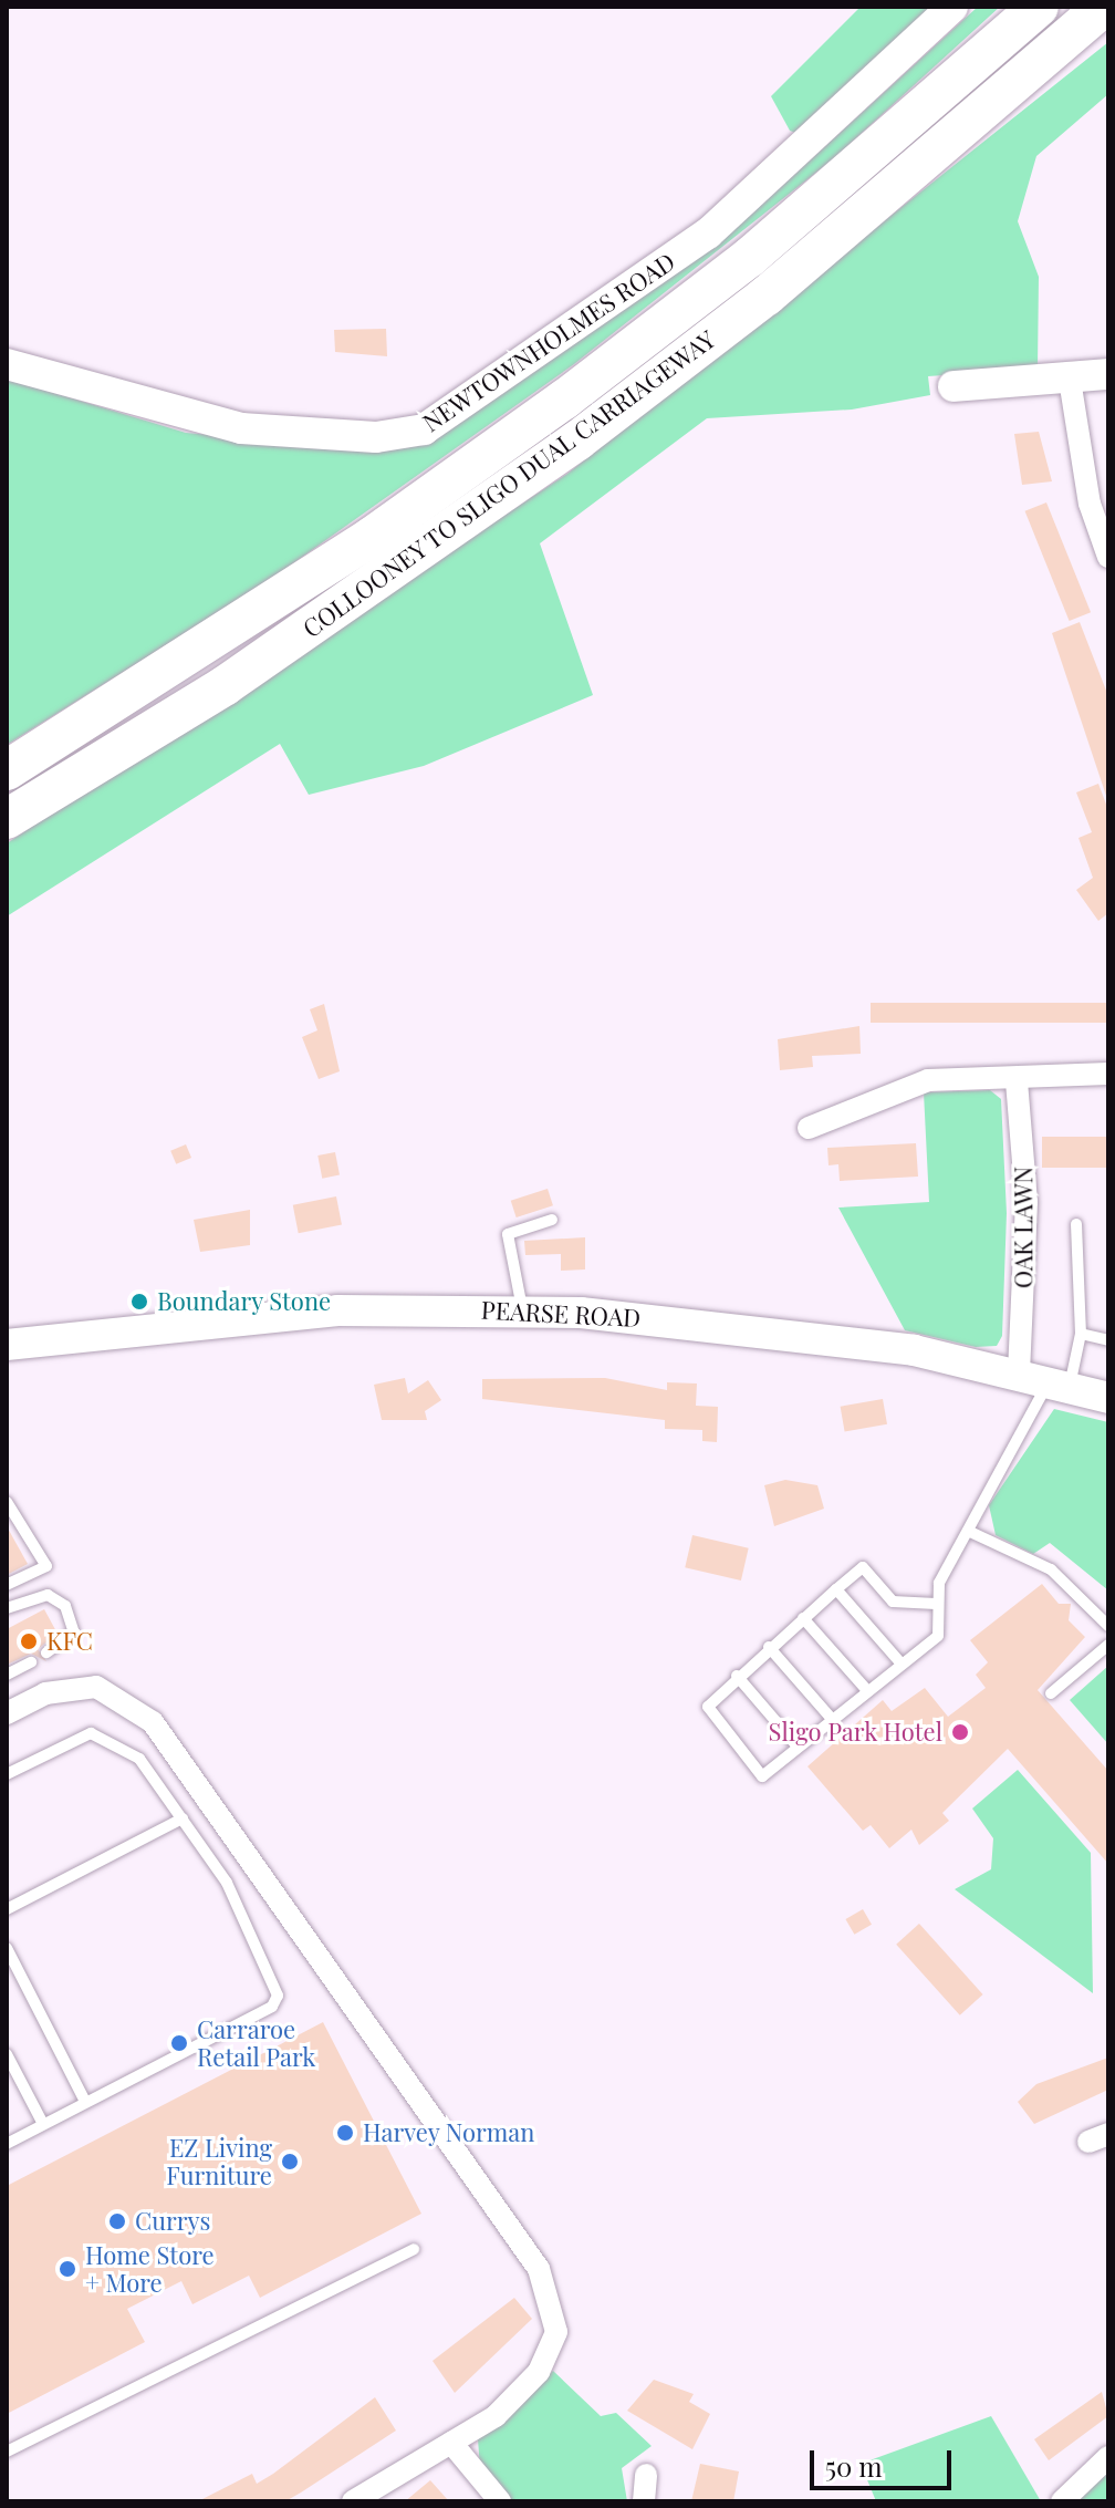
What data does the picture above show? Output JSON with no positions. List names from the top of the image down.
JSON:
{
  "streets": {
    "highway": ["COLLOONEY TO SLIGO DUAL CARRIAGEWAY"],
    "street": ["NEWTOWNHOLMES ROAD", "OAK LAWN", "PEARSE ROAD"]
  },
  "crossings": [
    ["OAK LAWN", "PEARSE ROAD"]
  ],
  "places": [
    "Boundary Stone",
    "KFC",
    "Sligo Park Hotel",
    "Carraroe Retail Park",
    "Harvey Norman",
    "EZ Living Furniture",
    "Currys",
    "Home Store + More"
  ],
  "scale_bar": "50 m"
}
